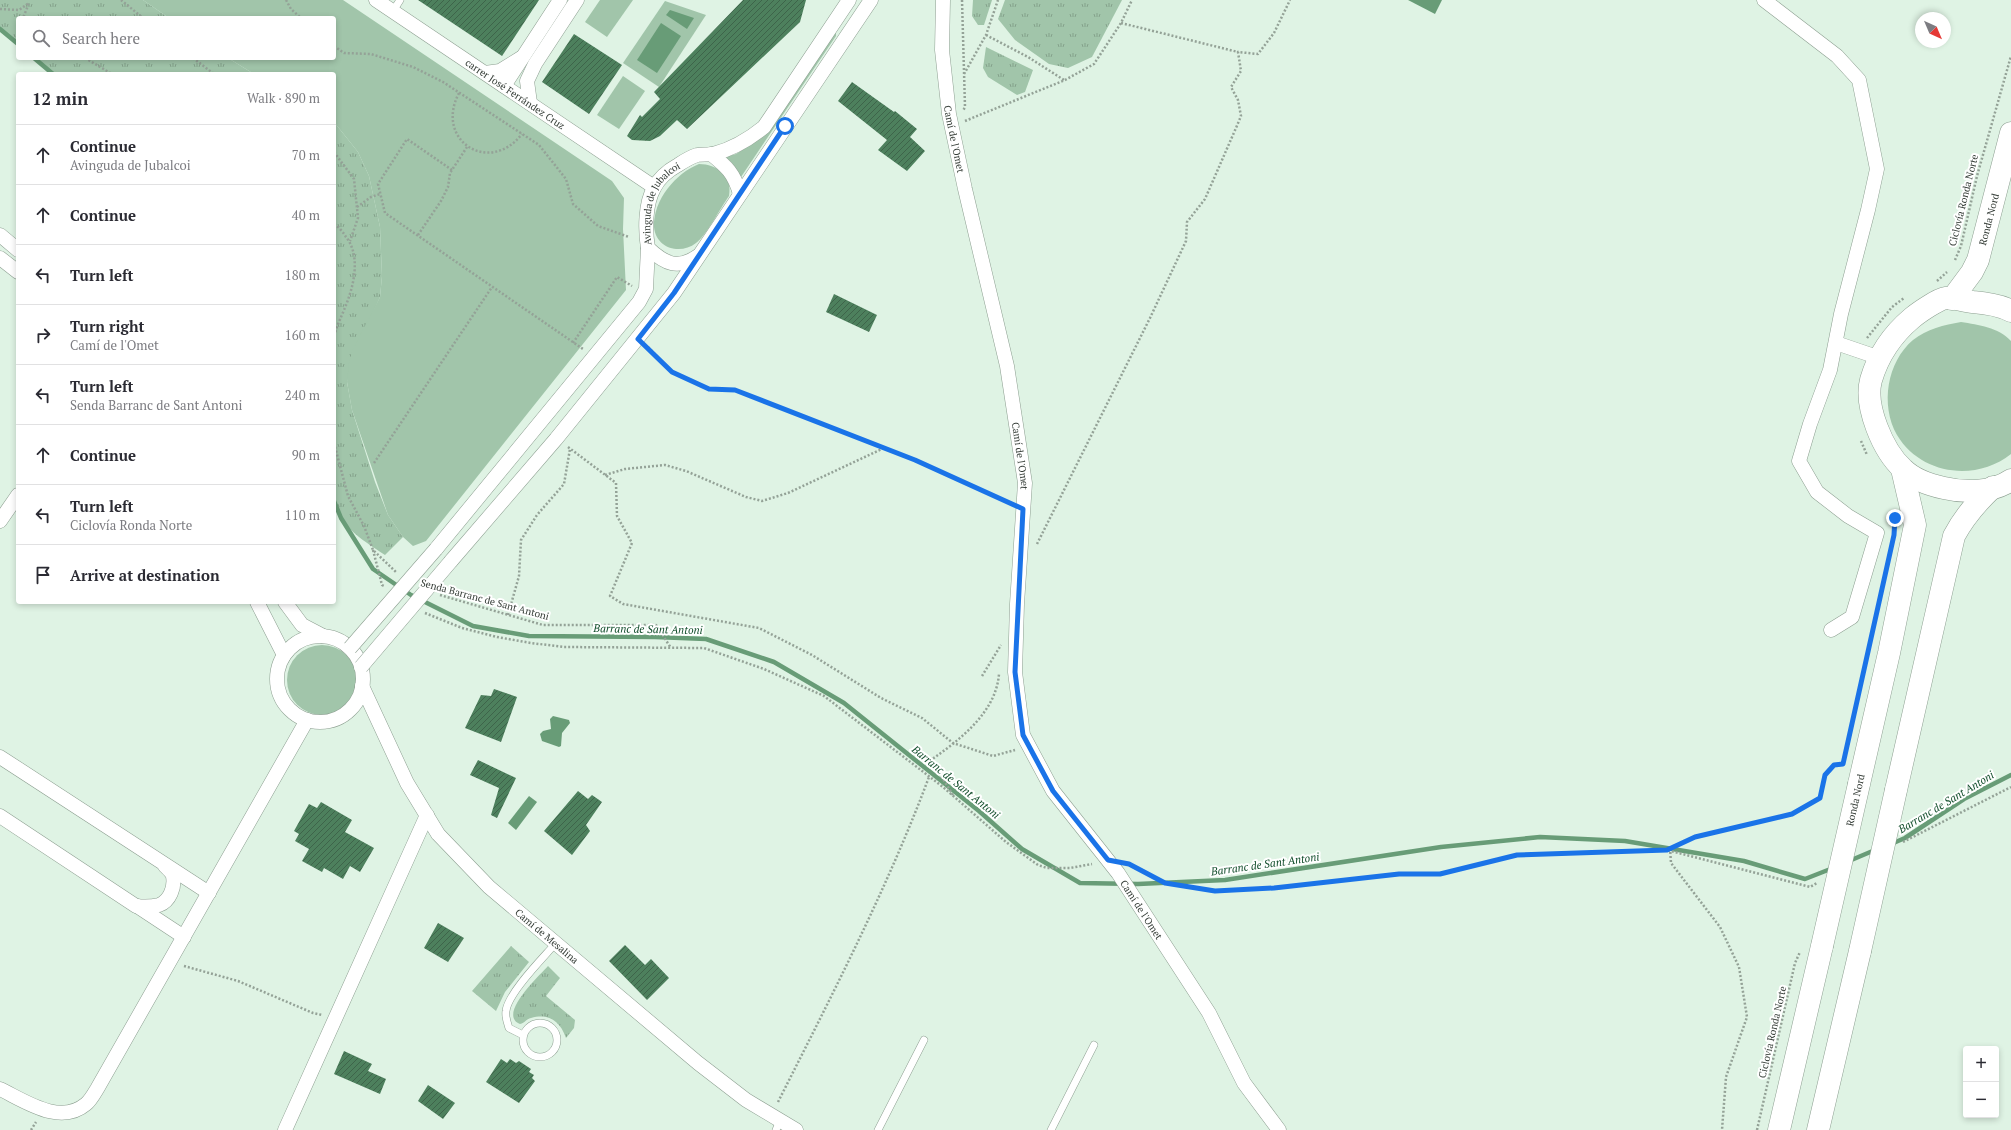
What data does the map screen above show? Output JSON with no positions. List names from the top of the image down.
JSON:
{
  "streets": {
    "main road": ["Ronda Nord"],
    "street": [
      "carrer José Ferrández Cruz",
      "Camí de l'Omet",
      "Avinguda de Jubalcoi",
      "Camí de Mesalina"
    ],
    "path": ["Ciclovía Ronda Norte", "Senda Barranc de Sant Antoni"]
  },
  "crossings": [
    ["carrer José Ferrández Cruz", "Avinguda de Jubalcoi"]
  ],
  "water": ["Barranc de Sant Antoni"],
  "north": "bottom right",
  "page": {
    "search": "Search here",
    "heading": ["12 min", "Walk · 890 m"],
    "list": [
      ["Continue", "Avinguda de Jubalcoi", "70 m"],
      ["Continue", "40 m"],
      ["Turn left", "180 m"],
      ["Turn right", "Camí de l'Omet", "160 m"],
      ["Turn left", "Senda Barranc de Sant Antoni", "240 m"],
      ["Continue", "90 m"],
      ["Turn left", "Ciclovía Ronda Norte", "110 m"],
      "Arrive at destination"
    ],
    "map_buttons": ["+", "−"]
  }
}
